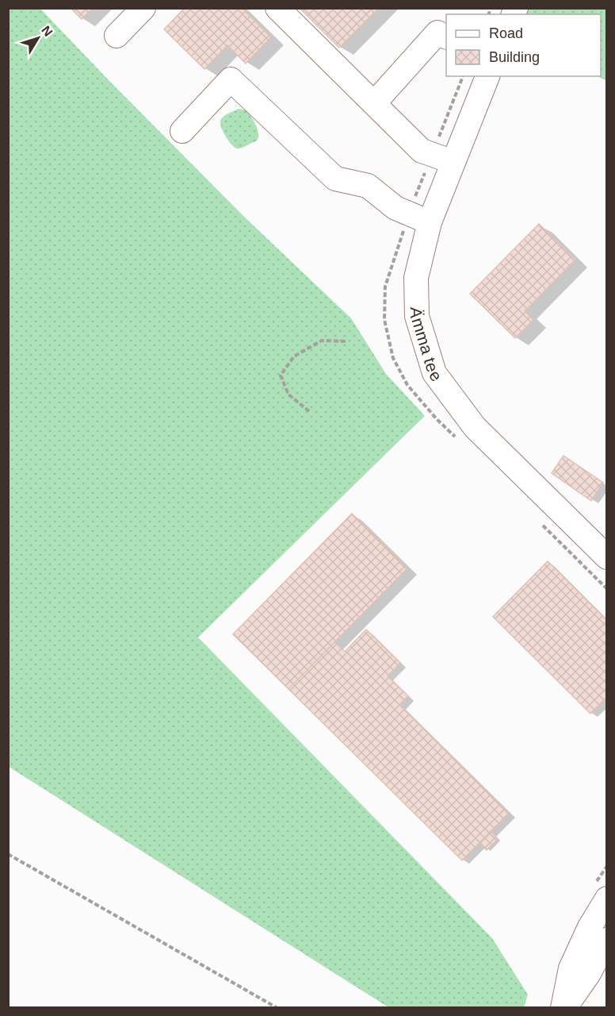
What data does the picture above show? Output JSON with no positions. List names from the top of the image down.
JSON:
{
  "streets": {
    "street": ["Ämma tee"]
  },
  "legend": ["Road", "Building"],
  "north": "top right"
}
